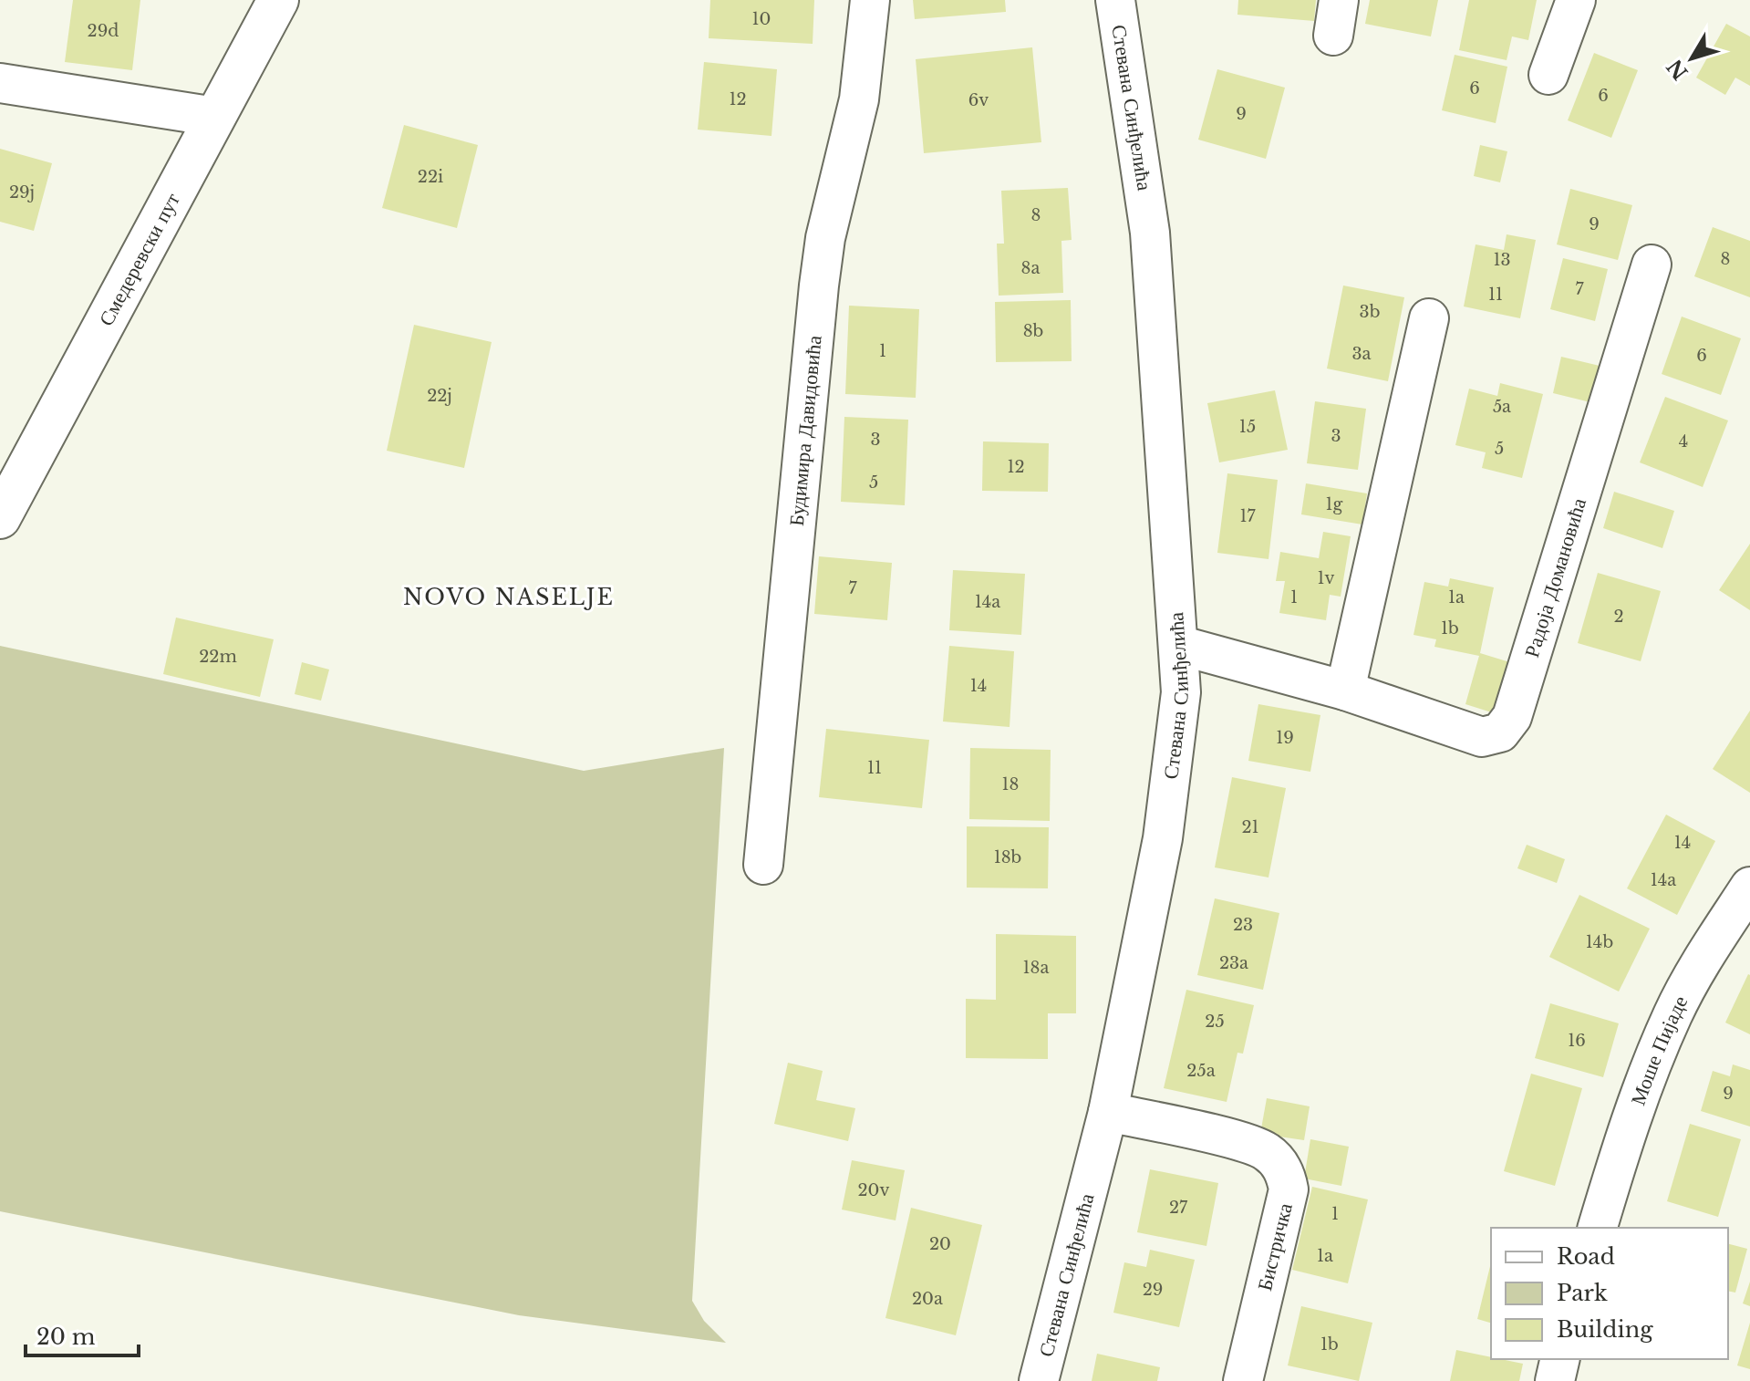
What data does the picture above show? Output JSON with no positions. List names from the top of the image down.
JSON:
{
  "streets": {
    "main road": ["Смедеревски пут"],
    "street": [
      "Стевана Синђелића",
      "Будимира Давидовића",
      "Радоја Домановића",
      "Моше Пијаде",
      "Бистричка"
    ]
  },
  "crossings": [
    ["Стевана Синђелића", "Радоја Домановића"],
    ["Стевана Синђелића", "Бистричка"]
  ],
  "districts": ["NOVO NASELJE"],
  "house_numbers": [
    "10",
    "29d",
    "6",
    "6",
    "12",
    "6v",
    "9",
    "22i",
    "29j",
    "8",
    "9",
    "8",
    "13",
    "8a",
    "7",
    "11",
    "3b",
    "8b",
    "1",
    "3a",
    "6",
    "22j",
    "5a",
    "15",
    "3",
    "3",
    "4",
    "5",
    "12",
    "5",
    "1g",
    "17",
    "1v",
    "7",
    "1",
    "1a",
    "14a",
    "2",
    "1b",
    "22m",
    "14",
    "19",
    "11",
    "18",
    "21",
    "14",
    "18b",
    "14a",
    "23",
    "14b",
    "23a",
    "18a",
    "25",
    "16",
    "25a",
    "9",
    "20v",
    "27",
    "1",
    "20",
    "1a",
    "29",
    "20a",
    "1b"
  ],
  "legend": ["Road", "Park", "Building"],
  "scale_bar": "20 m",
  "north": "bottom left"
}
